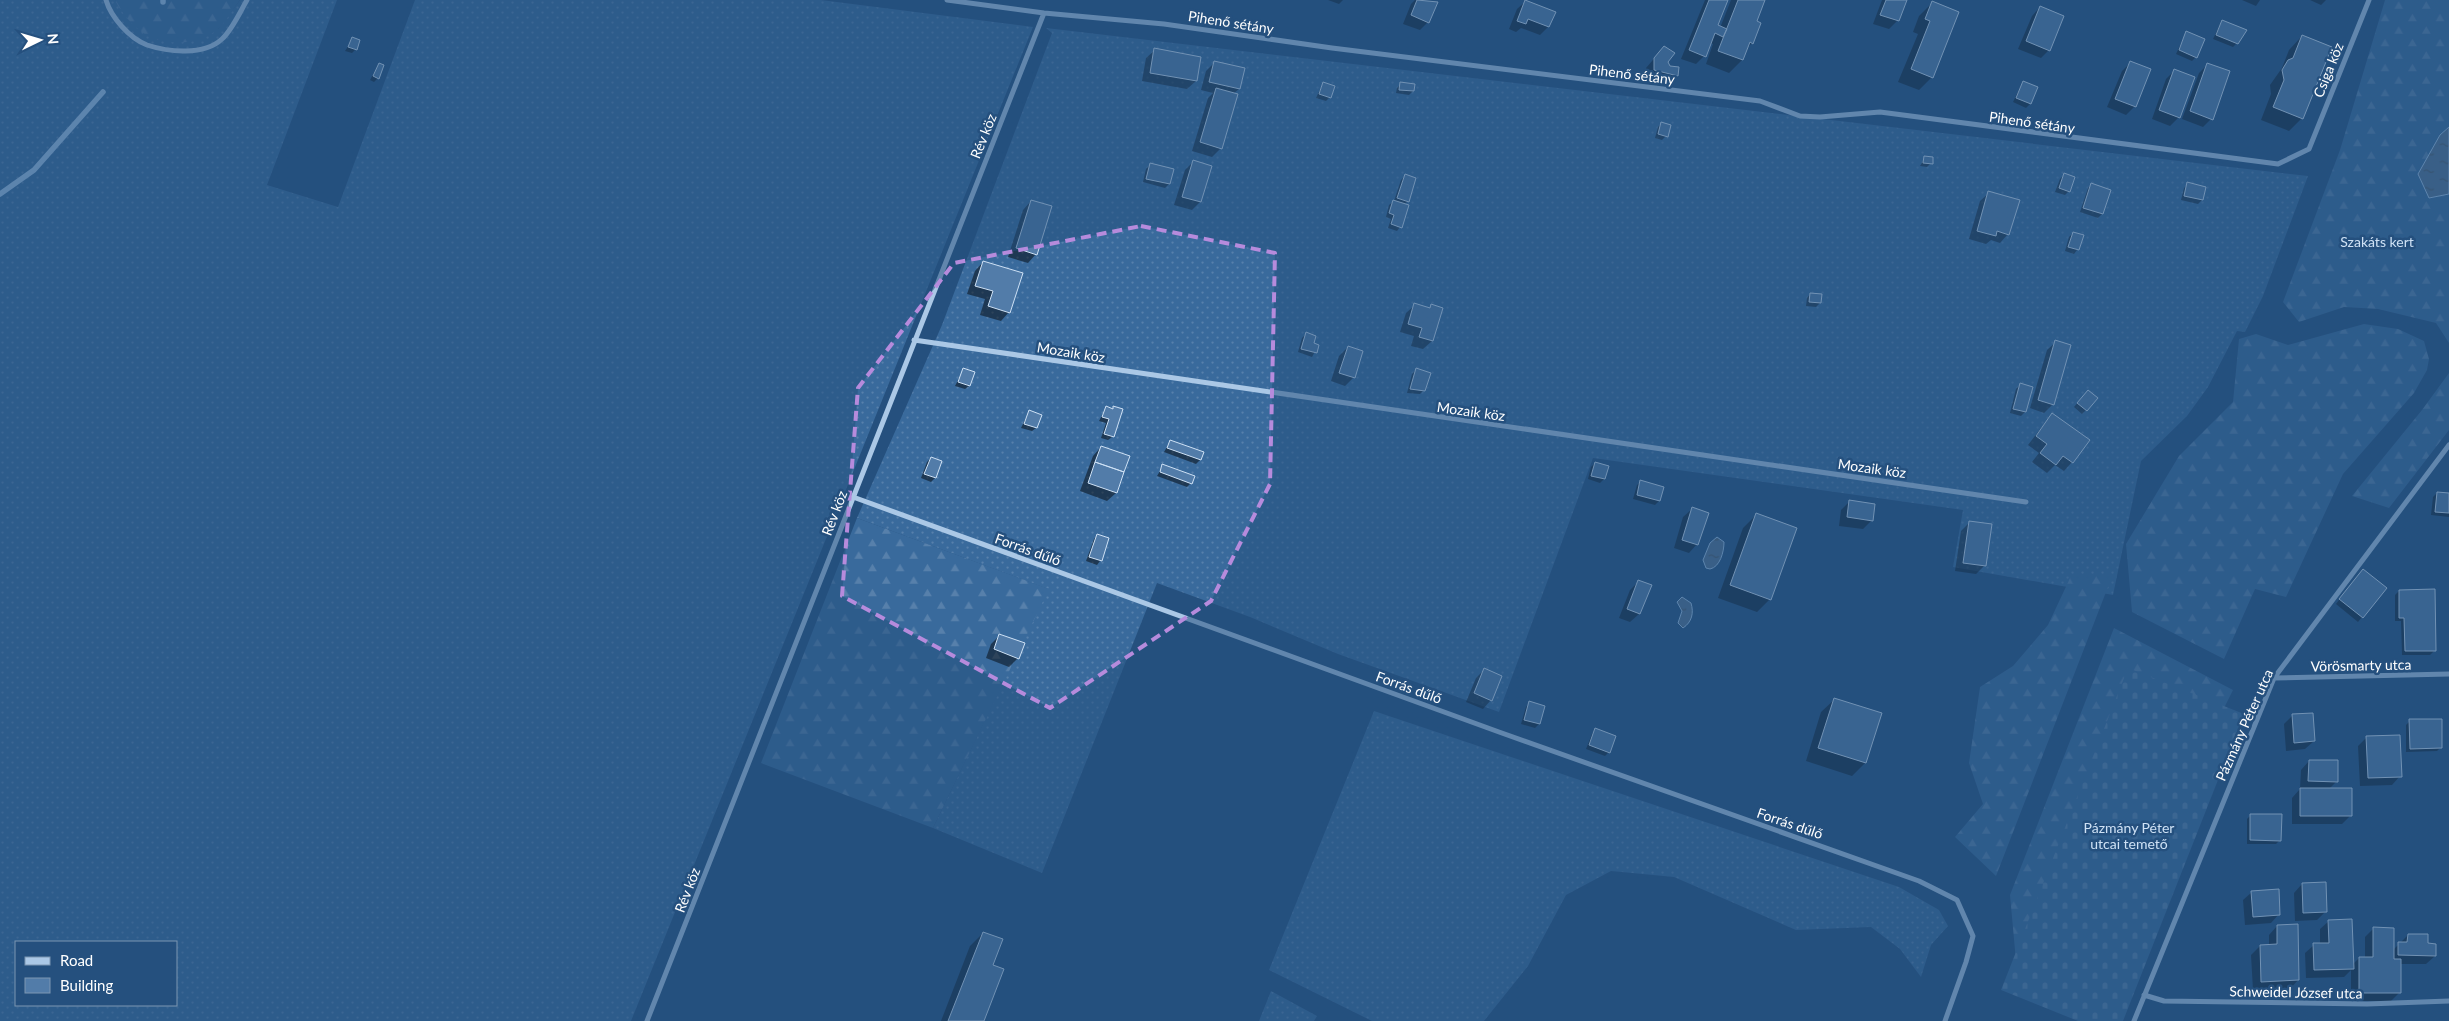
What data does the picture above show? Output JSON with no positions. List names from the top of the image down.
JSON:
{
  "streets": {
    "street": [
      "Pihenő sétány",
      "Csiga köz",
      "Rév köz",
      "Mozaik köz",
      "Forrás dűlő",
      "Vörösmarty utca",
      "Pázmány Péter utca",
      "Schweidel József utca"
    ]
  },
  "crossings": [
    ["Pihenő sétány", "Csiga köz"],
    ["Pihenő sétány", "Rév köz"],
    ["Rév köz", "Mozaik köz"],
    ["Rév köz", "Forrás dűlő"],
    ["Vörösmarty utca", "Pázmány Péter utca"],
    ["Pázmány Péter utca", "Schweidel József utca"]
  ],
  "parks": ["Szakáts kert", "Pázmány Péter utcai temető"],
  "legend": ["Road", "Building"],
  "north": "right"
}
